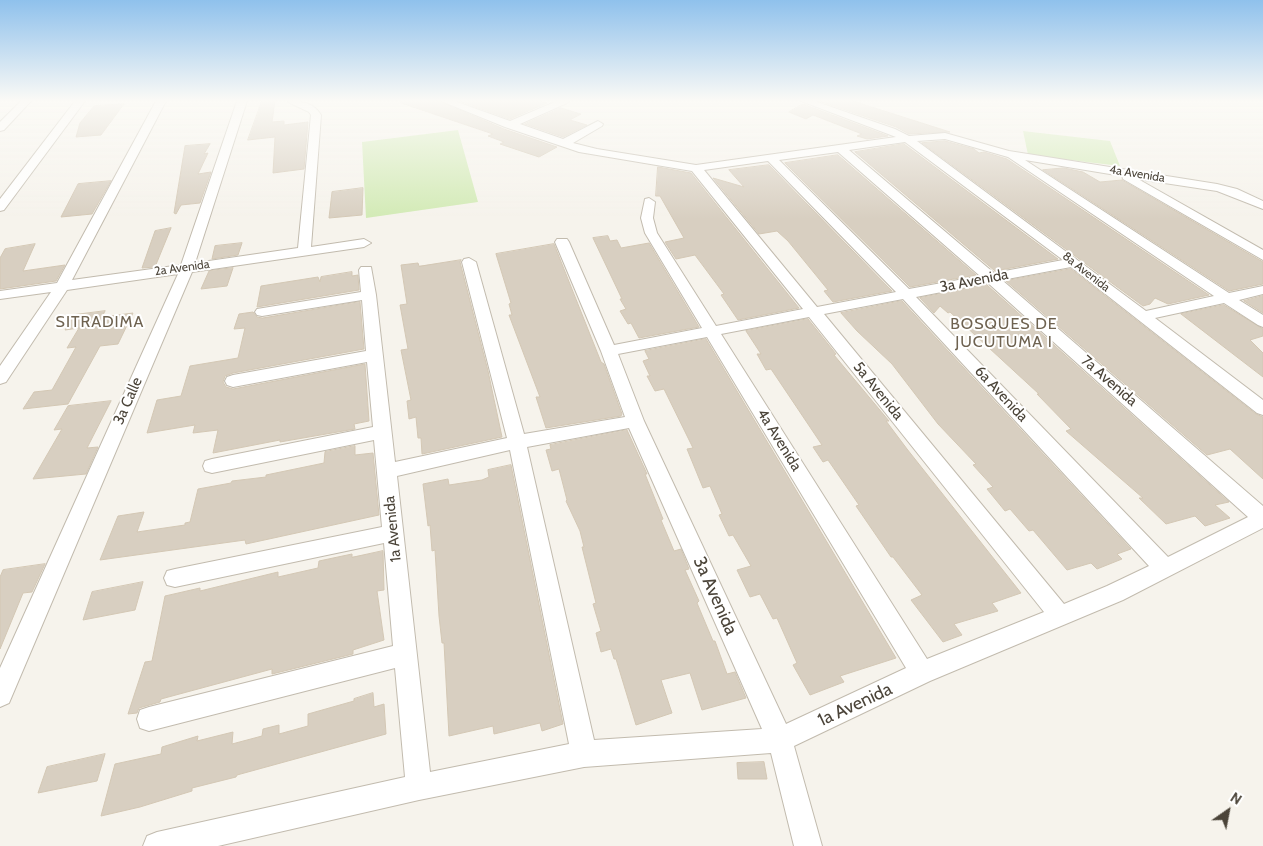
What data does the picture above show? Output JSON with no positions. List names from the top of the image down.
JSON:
{
  "streets": {
    "street": [
      "4a Avenida",
      "2a Avenida",
      "8a Avenida",
      "3a Avenida",
      "7a Avenida",
      "5a Avenida",
      "6a Avenida",
      "3a Calle",
      "1a Avenida"
    ]
  },
  "crossings": [
    ["4a Avenida", "3a Avenida"],
    ["4a Avenida", "7a Avenida"],
    ["4a Avenida", "5a Avenida"],
    ["4a Avenida", "6a Avenida"],
    ["4a Avenida", "1a Avenida"],
    ["2a Avenida", "3a Calle"],
    ["8a Avenida", "3a Avenida"],
    ["3a Avenida", "7a Avenida"],
    ["3a Avenida", "5a Avenida"],
    ["3a Avenida", "6a Avenida"],
    ["3a Avenida", "1a Avenida"],
    ["7a Avenida", "1a Avenida"],
    ["5a Avenida", "1a Avenida"],
    ["6a Avenida", "1a Avenida"]
  ],
  "districts": ["SITRADIMA", "BOSQUES DE JUCUTUMA I"],
  "north": "top right"
}
